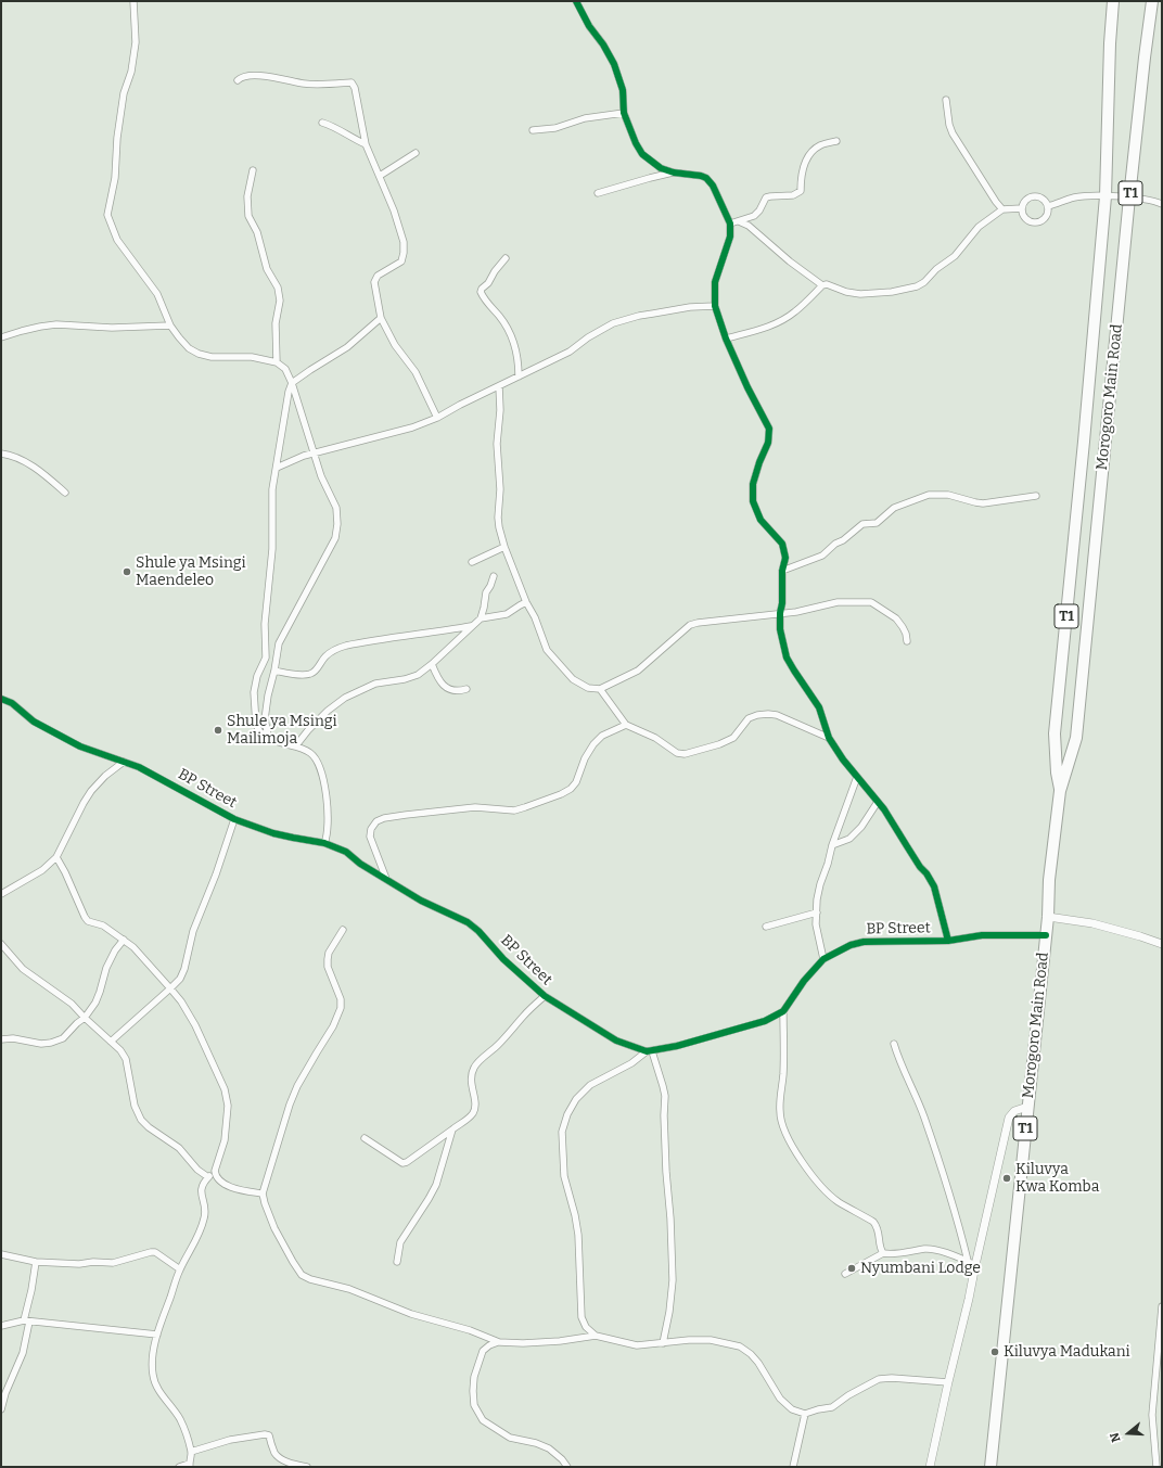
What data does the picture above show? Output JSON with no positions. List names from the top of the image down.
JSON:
{
  "streets": {
    "highway": ["T1", "Morogoro Main Road"],
    "street": ["BP Street"]
  },
  "crossings": [
    ["Morogoro Main Road", "BP Street"]
  ],
  "places": [
    "Shule ya Msingi Maendeleo",
    "Shule ya Msingi Mailimoja",
    "Kiluvya Kwa Komba",
    "Nyumbani Lodge",
    "Kiluvya Madukani"
  ],
  "north": "left"
}
